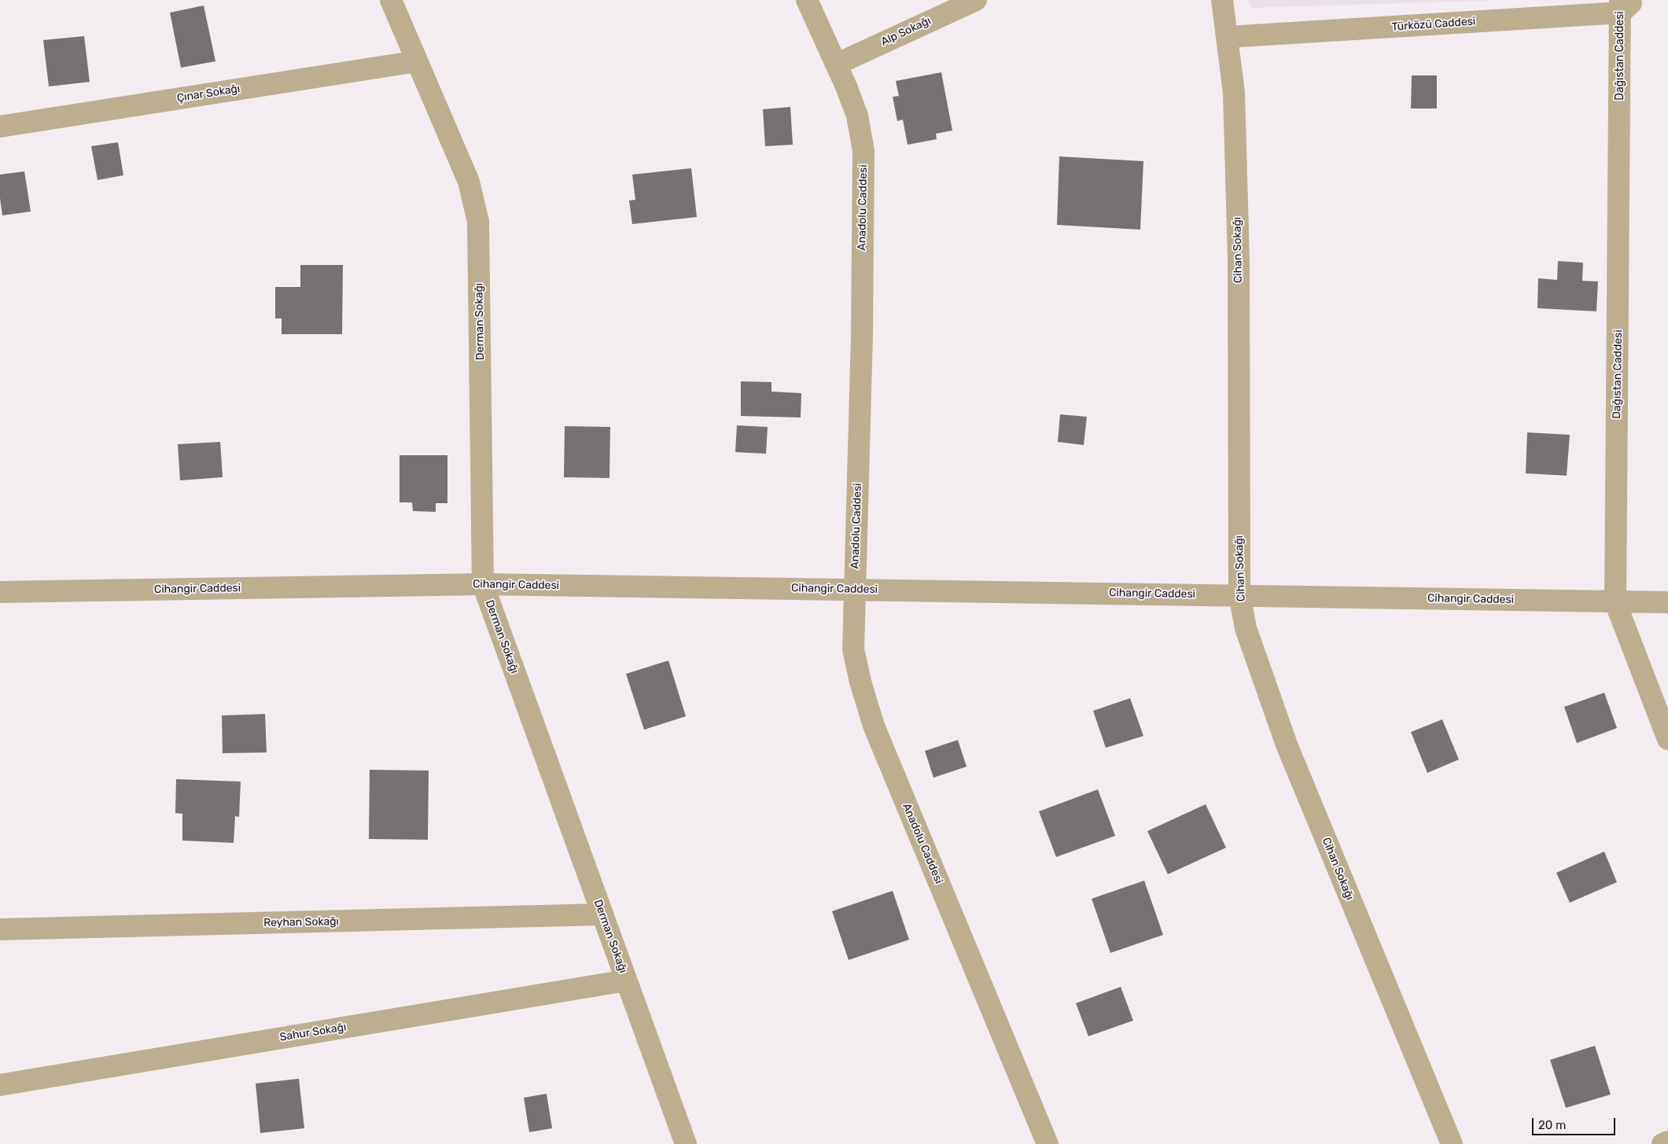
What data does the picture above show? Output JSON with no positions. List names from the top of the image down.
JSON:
{
  "streets": {
    "street": [
      "Türközü Caddesi",
      "Alp Sokağı",
      "Dağıstan Caddesi",
      "Çınar Sokağı",
      "Anadolu Caddesi",
      "Cihan Sokağı",
      "Derman Sokağı",
      "Cihangir Caddesi",
      "Reyhan Sokağı",
      "Sahur Sokağı"
    ]
  },
  "crossings": [
    ["Türközü Caddesi", "Dağıstan Caddesi"],
    ["Türközü Caddesi", "Cihan Sokağı"],
    ["Alp Sokağı", "Anadolu Caddesi"],
    ["Dağıstan Caddesi", "Cihangir Caddesi"],
    ["Çınar Sokağı", "Derman Sokağı"],
    ["Anadolu Caddesi", "Cihangir Caddesi"],
    ["Cihan Sokağı", "Cihangir Caddesi"],
    ["Derman Sokağı", "Cihangir Caddesi"],
    ["Derman Sokağı", "Reyhan Sokağı"],
    ["Derman Sokağı", "Sahur Sokağı"]
  ],
  "scale_bar": "20 m"
}
